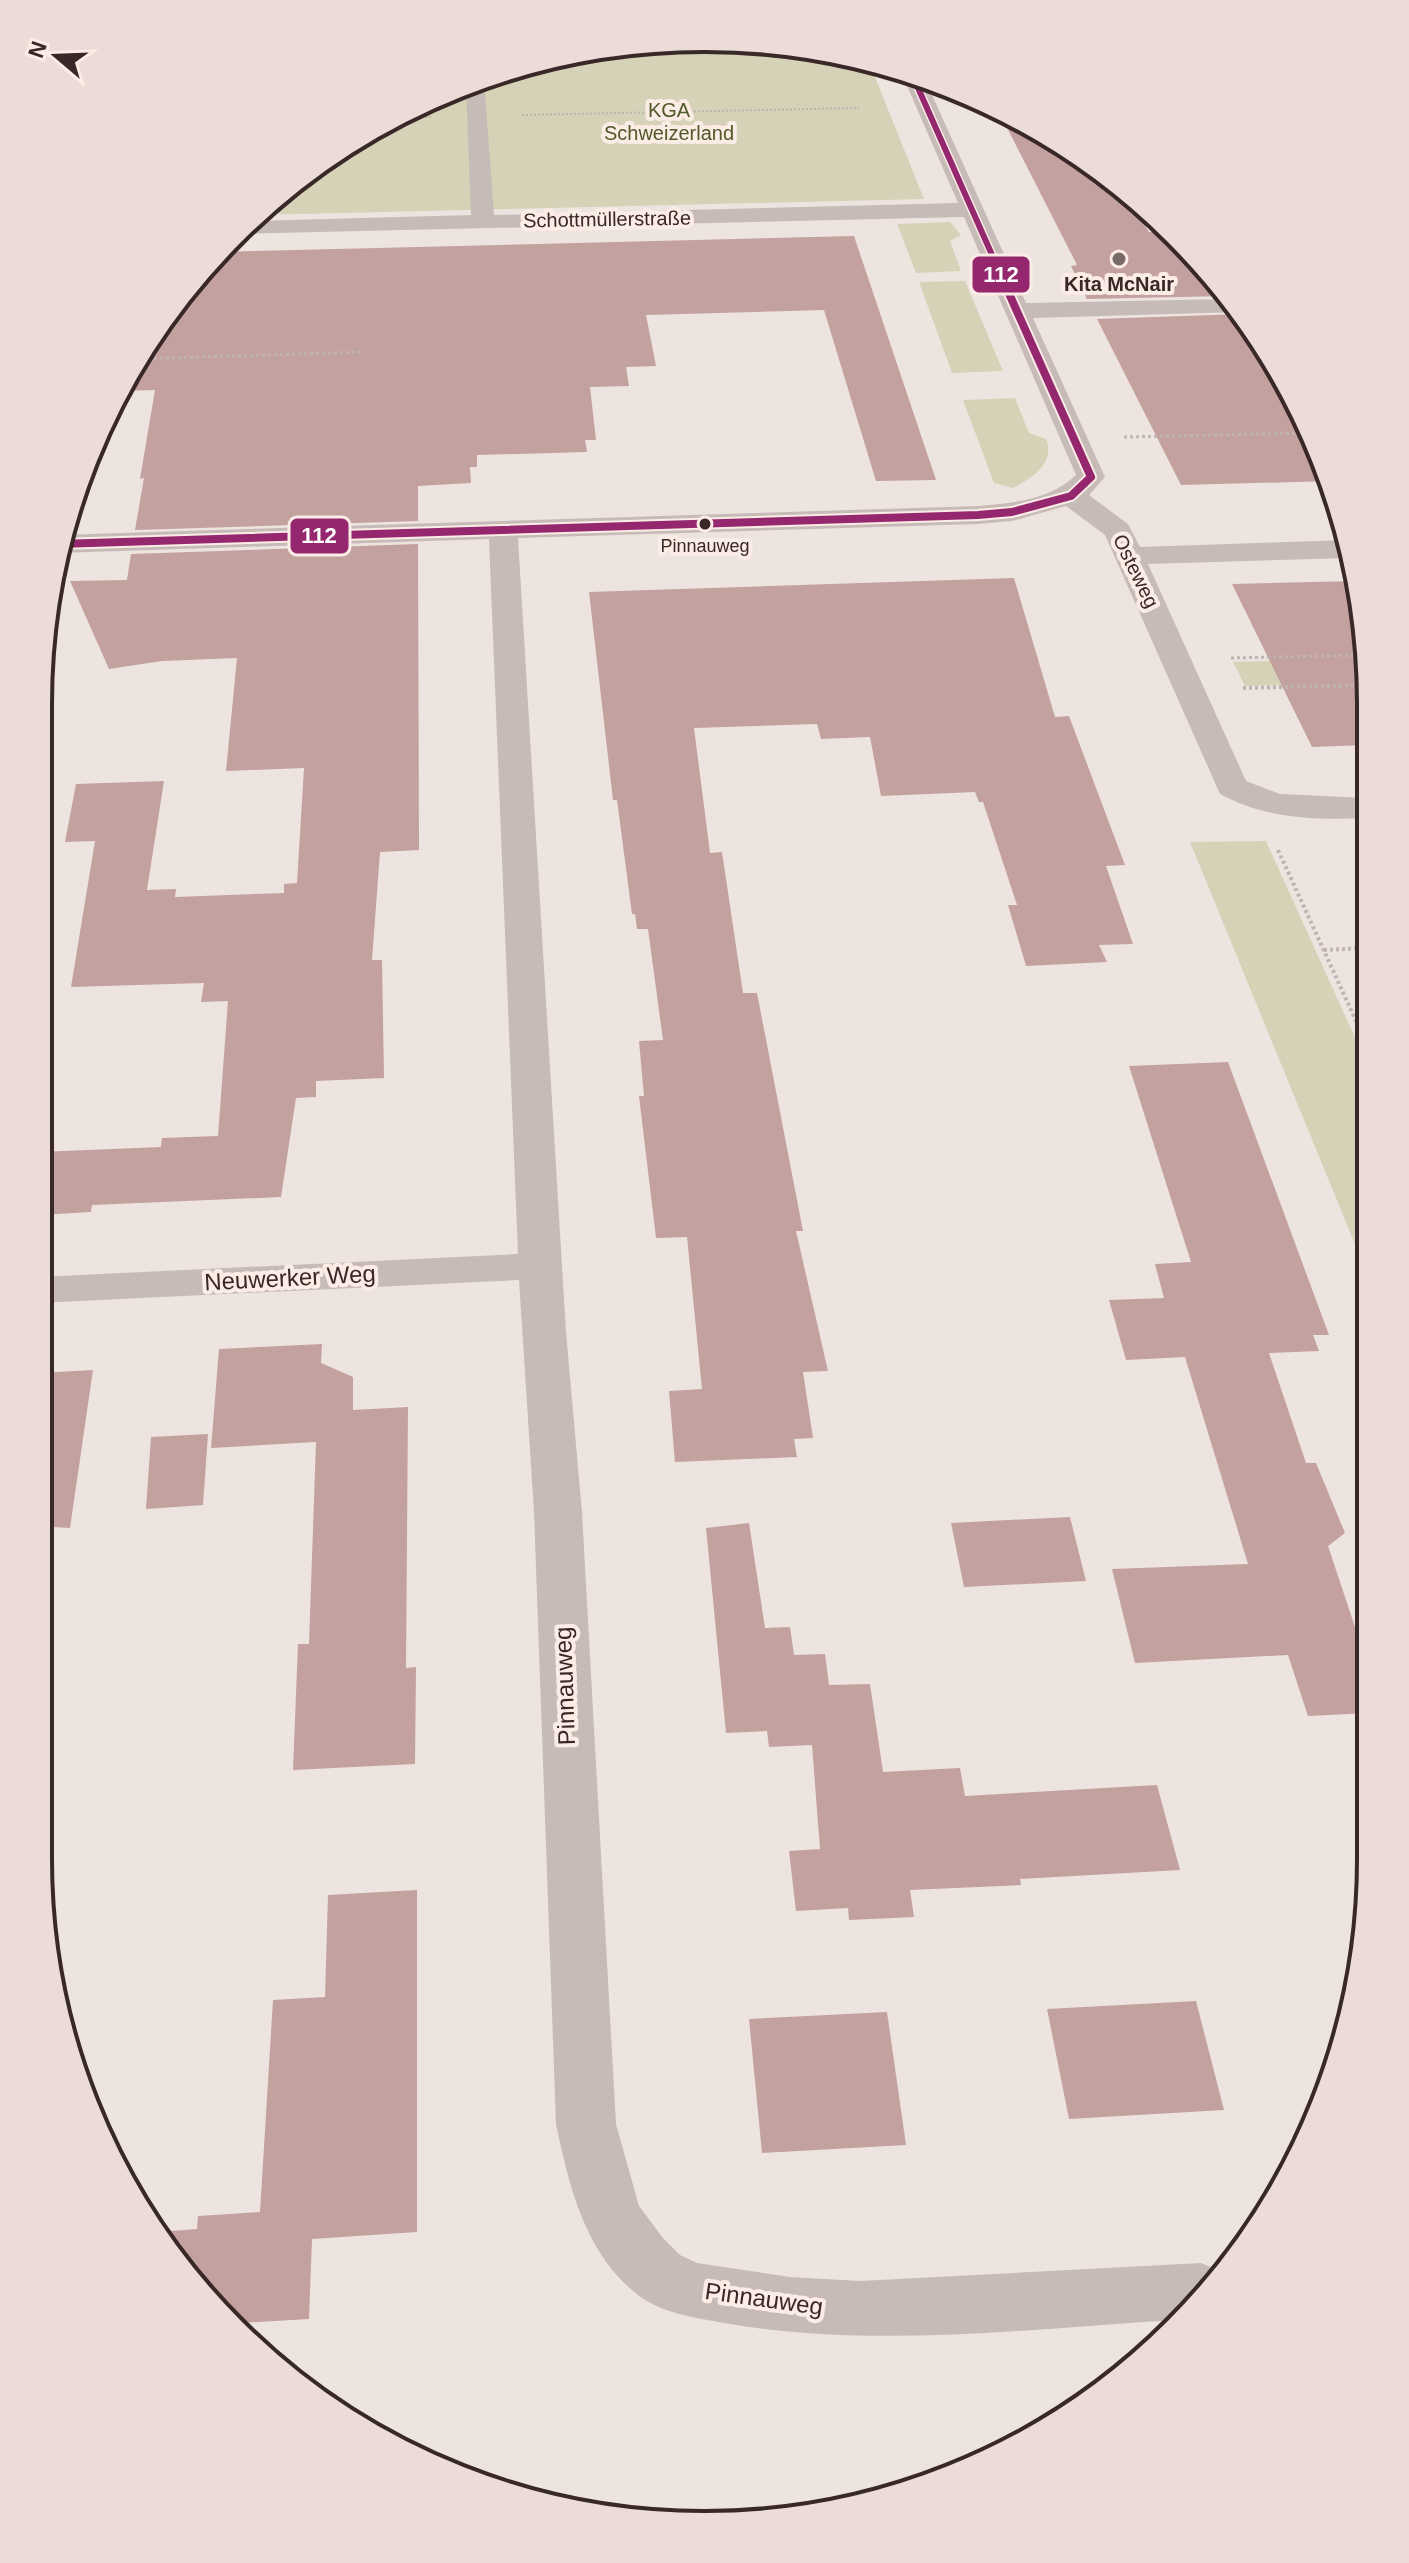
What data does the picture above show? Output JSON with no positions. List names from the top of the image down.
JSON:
{
  "streets": {
    "street": [
      "Schottmüllerstraße",
      "Osteweg",
      "Neuwerker Weg",
      "Pinnauweg"
    ]
  },
  "crossings": [
    ["Neuwerker Weg", "Pinnauweg"]
  ],
  "parks": ["KGA Schweizerland"],
  "places": ["Kita McNair", "Pinnauweg"],
  "lines": ["transit line 112"],
  "north": "left"
}
